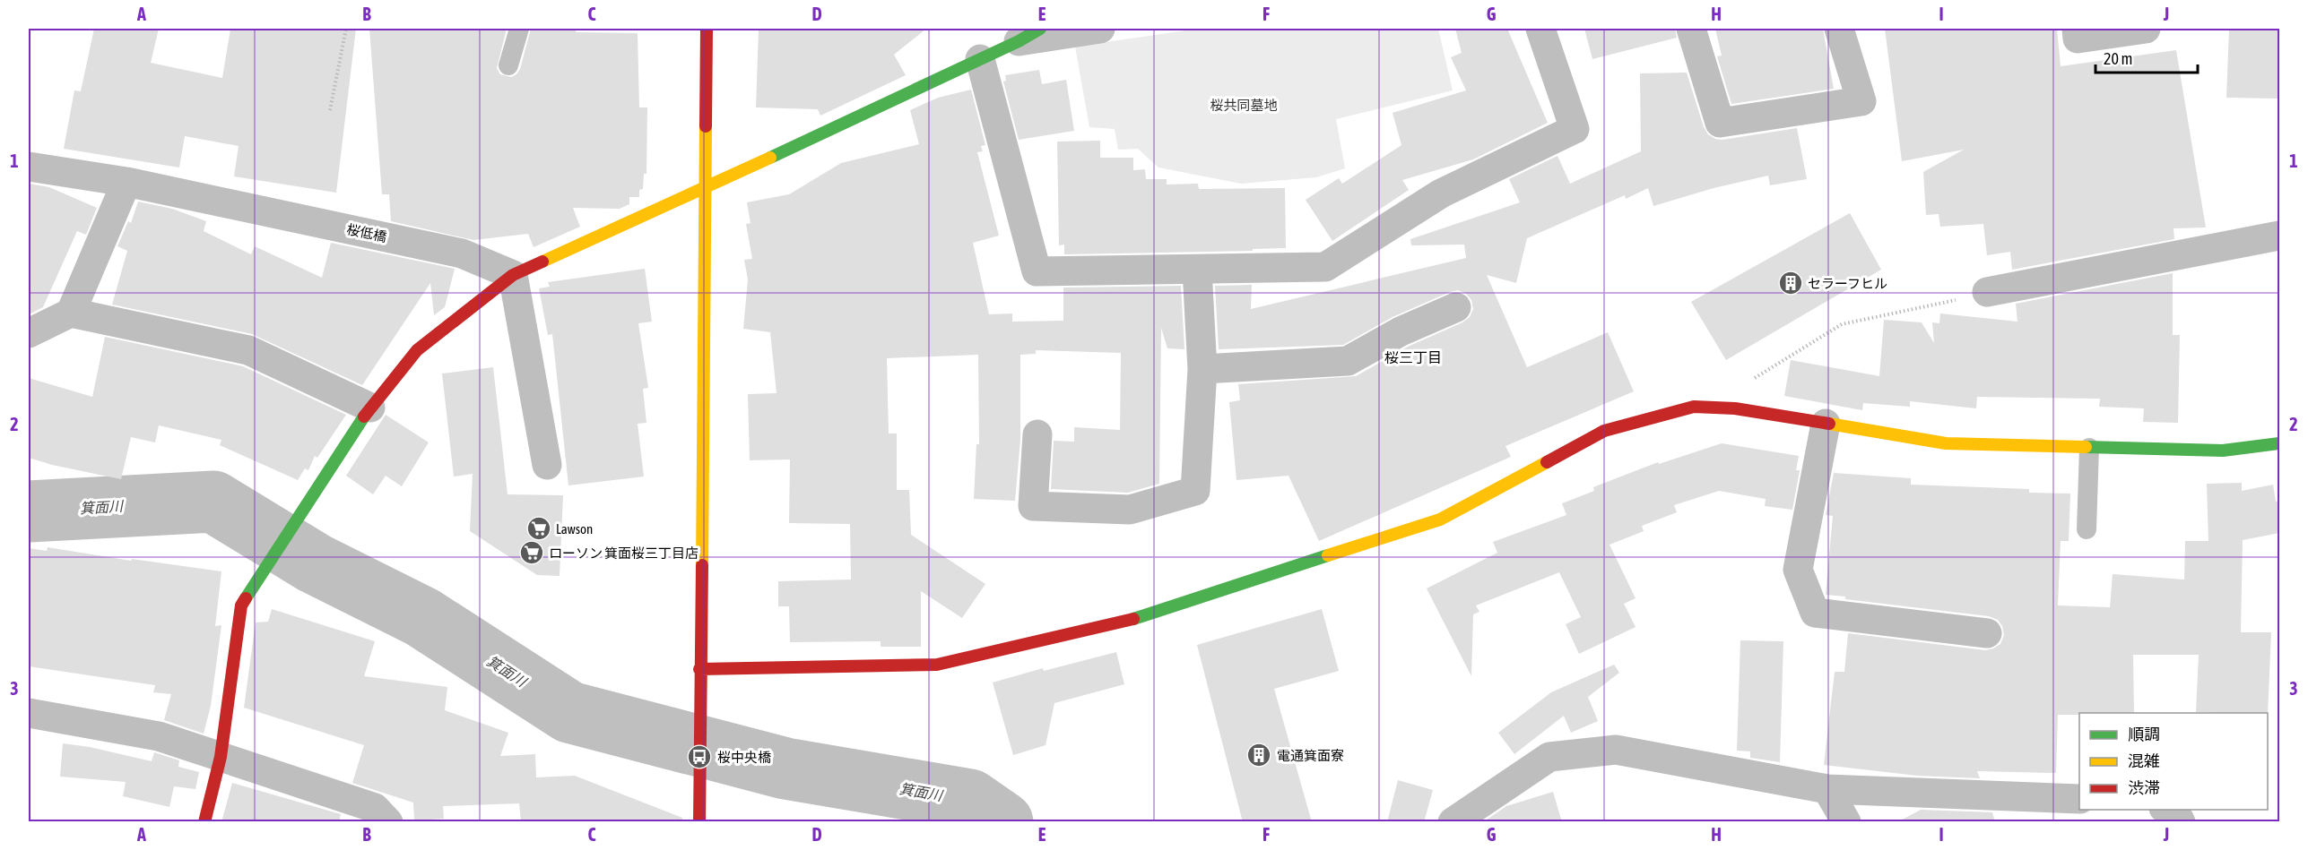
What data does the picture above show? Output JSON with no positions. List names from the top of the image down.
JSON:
{
  "streets": {
    "street": ["桜低橋"]
  },
  "districts": ["桜三丁目"],
  "water": ["箕面川"],
  "parks": ["桜共同墓地"],
  "places": {
    "building": ["セラーフヒル", "電通箕面寮"],
    "supermarket": ["Lawson", "ローソン 箕面桜三丁目店"],
    "bus stop": ["桜中央橋"]
  },
  "legend": ["順調", "混雑", "渋滞"],
  "scale_bar": "20 m",
  "grid": {
    "columns": [
      "A",
      "B",
      "C",
      "D",
      "E",
      "F",
      "G",
      "H",
      "I",
      "J"
    ],
    "rows": ["1", "2", "3"]
  }
}
